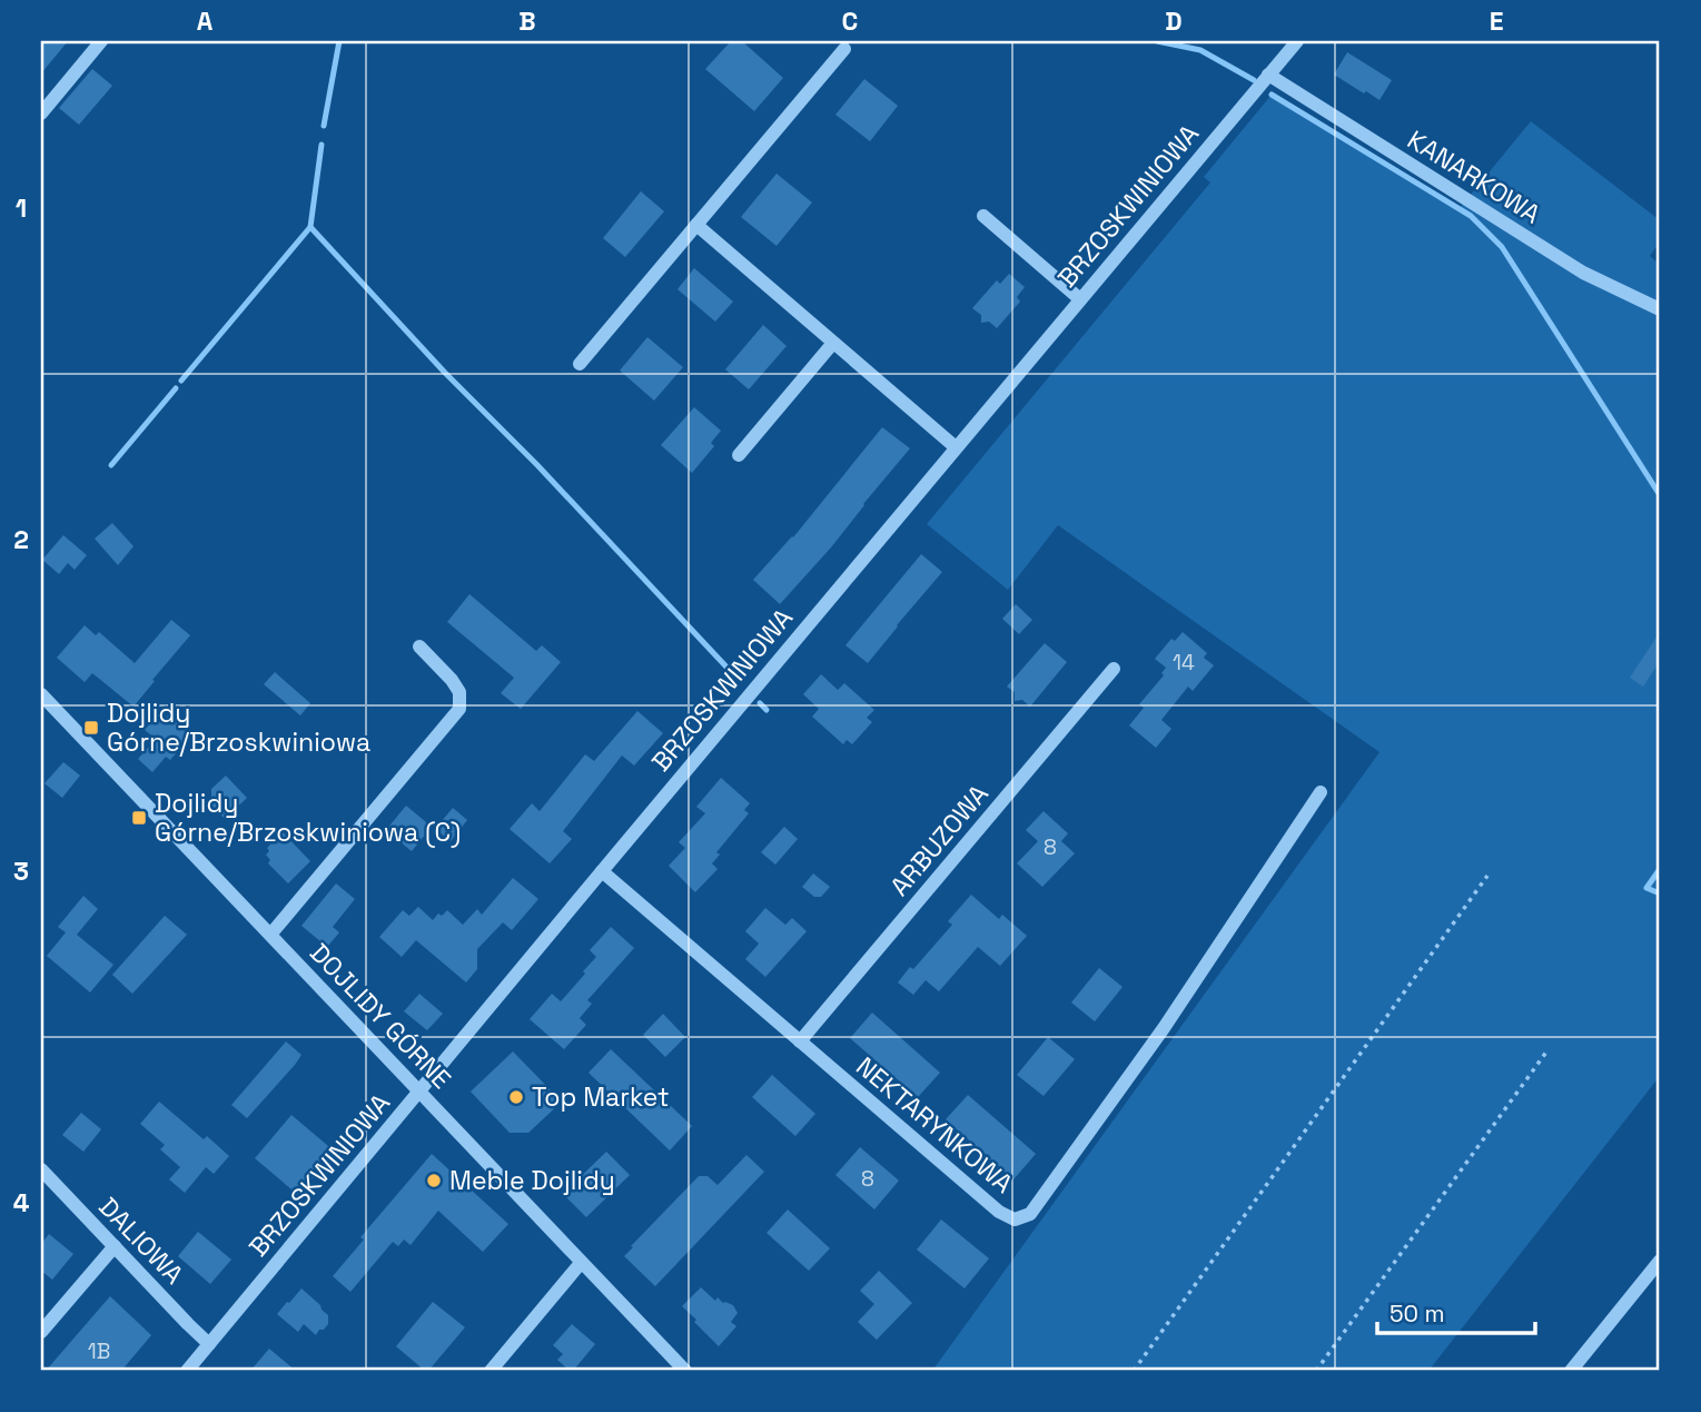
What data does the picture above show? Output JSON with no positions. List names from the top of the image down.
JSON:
{
  "streets": {
    "street": [
      "KANARKOWA",
      "BRZOSKWINIOWA",
      "ARBUZOWA",
      "DOJLIDY GÓRNE",
      "NEKTARYNKOWA",
      "DALIOWA"
    ]
  },
  "crossings": [
    ["KANARKOWA", "BRZOSKWINIOWA"],
    ["BRZOSKWINIOWA", "DOJLIDY GÓRNE"],
    ["BRZOSKWINIOWA", "NEKTARYNKOWA"],
    ["BRZOSKWINIOWA", "DALIOWA"],
    ["ARBUZOWA", "NEKTARYNKOWA"]
  ],
  "places": {
    "transit": ["Dojlidy Górne/Brzoskwiniowa", "Dojlidy Górne/Brzoskwiniowa (C)"],
    "other": ["Top Market", "Meble Dojlidy"]
  },
  "house_numbers": [
    "14",
    "8",
    "8",
    "1B"
  ],
  "scale_bar": "50 m",
  "grid": {
    "columns": [
      "A",
      "B",
      "C",
      "D",
      "E"
    ],
    "rows": [
      "1",
      "2",
      "3",
      "4"
    ]
  }
}
